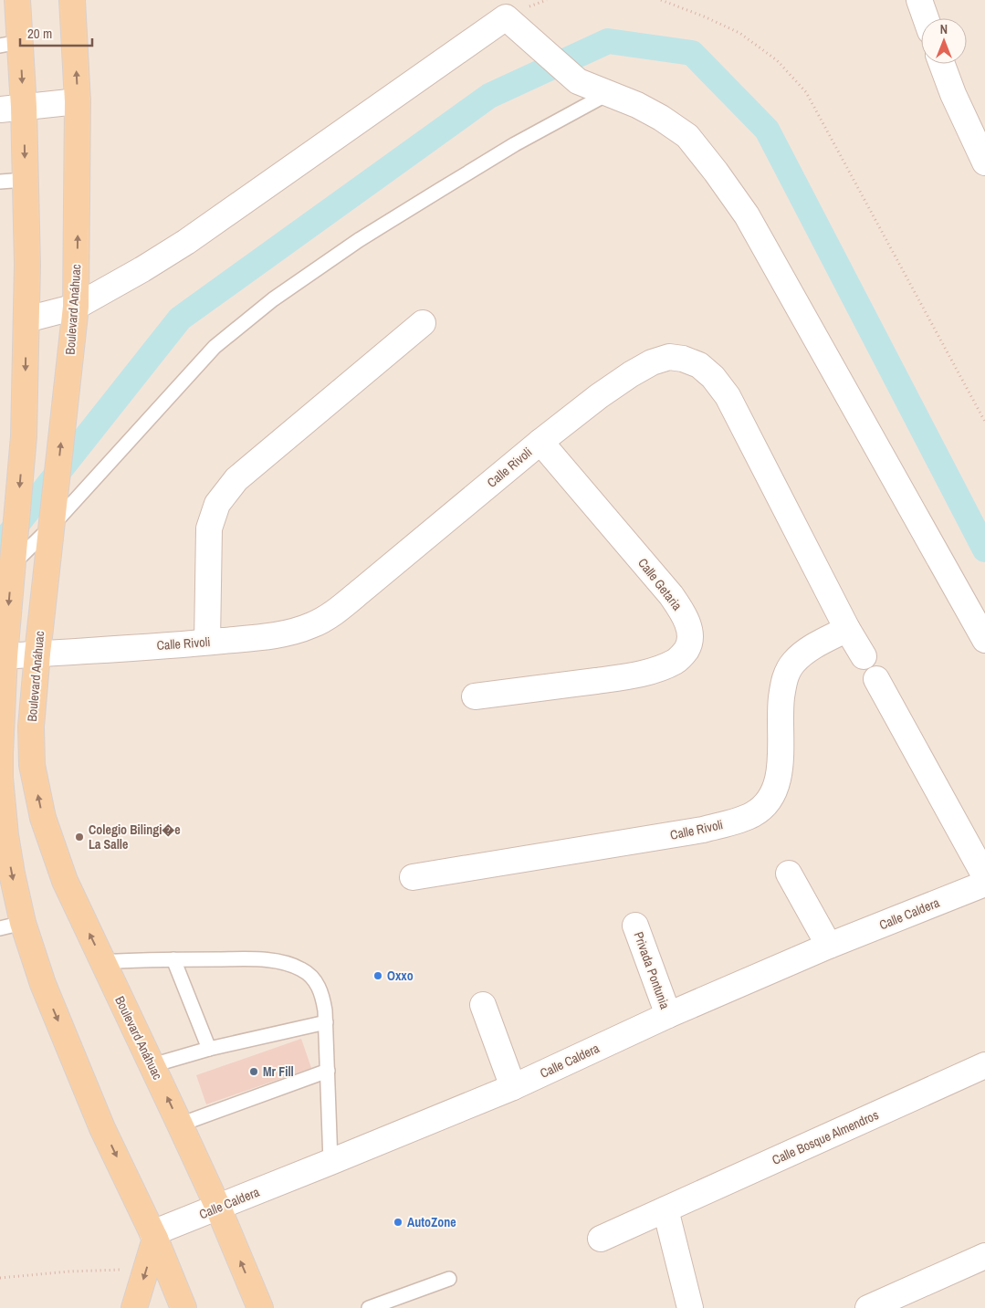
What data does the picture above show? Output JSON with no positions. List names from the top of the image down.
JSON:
{
  "streets": {
    "main road": ["Boulevard Anáhuac"],
    "street": [
      "Calle Rivoli",
      "Calle Getaria",
      "Calle Caldera",
      "Privada Pontunia",
      "Calle Bosque Almendros"
    ]
  },
  "crossings": [
    ["Boulevard Anáhuac", "Calle Rivoli"],
    ["Boulevard Anáhuac", "Calle Caldera"],
    ["Calle Rivoli", "Calle Getaria"],
    ["Calle Caldera", "Privada Pontunia"]
  ],
  "places": [
    "Colegio Bilingi�e La Salle",
    "Oxxo",
    "Mr Fill",
    "AutoZone"
  ],
  "scale_bar": "20 m",
  "north": "top"
}
